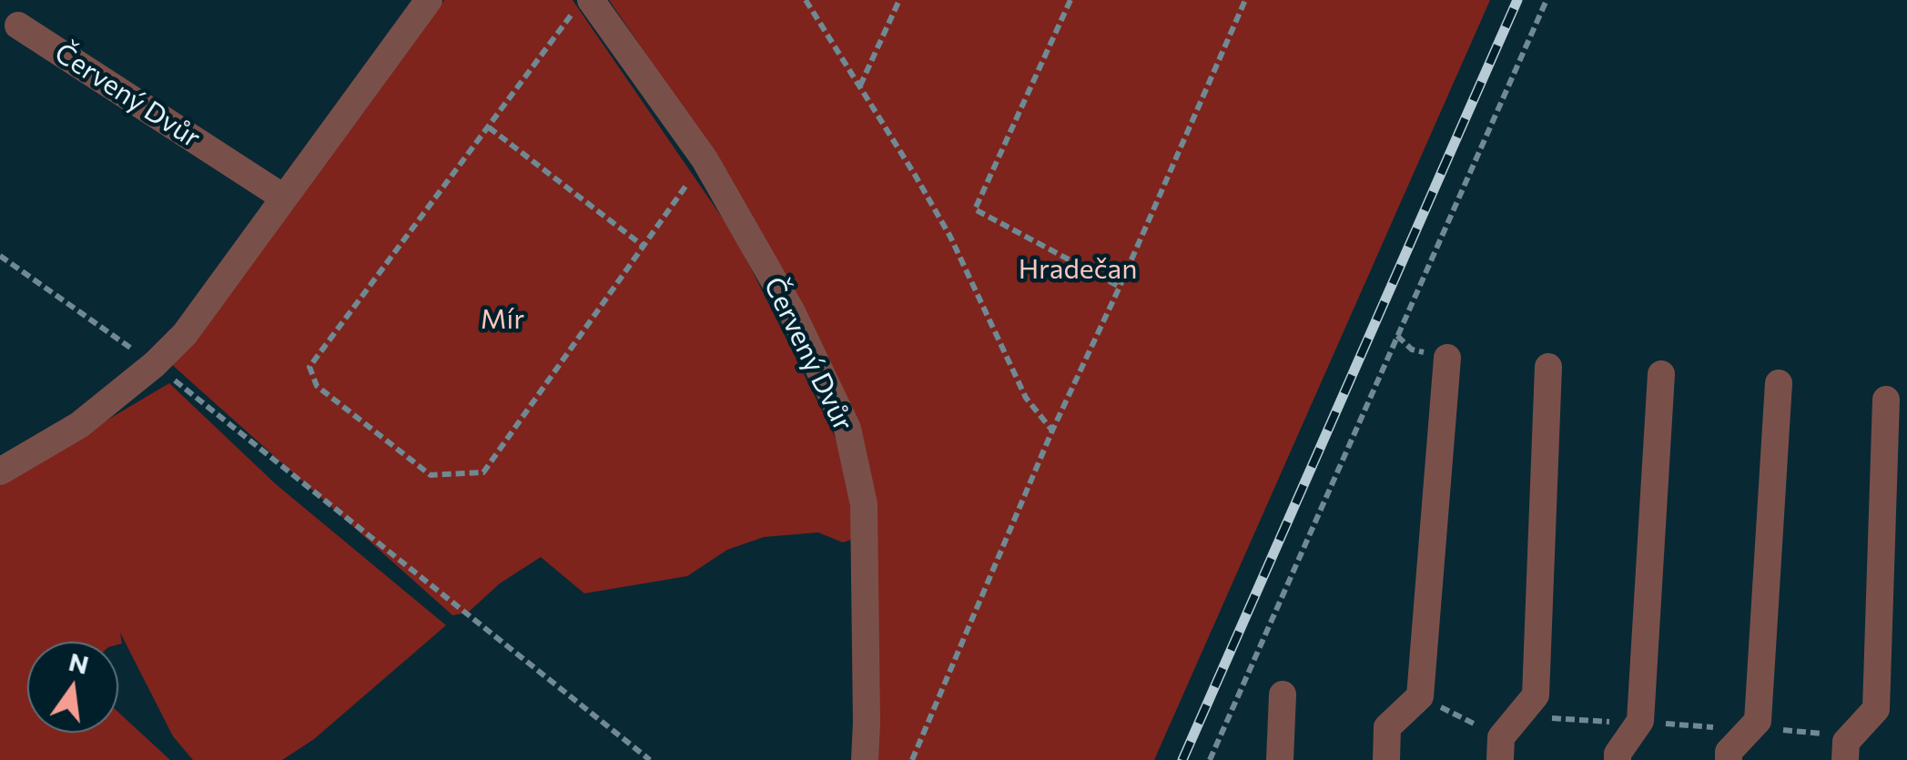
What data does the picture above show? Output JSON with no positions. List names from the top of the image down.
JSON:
{
  "streets": {
    "street": ["Červený Dvůr"]
  },
  "parks": ["Hradečan", "Mír"],
  "north": "top"
}
